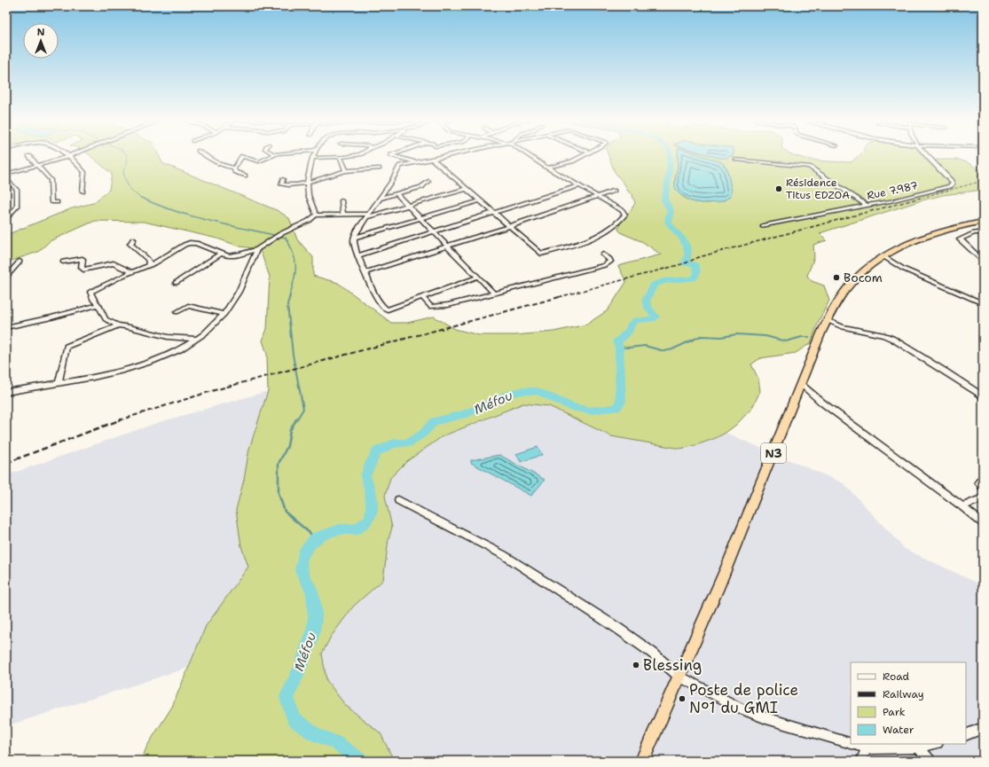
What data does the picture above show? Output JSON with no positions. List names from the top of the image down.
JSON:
{
  "streets": {
    "highway": ["N3"],
    "street": ["Rue 7.987"]
  },
  "water": ["Méfou"],
  "places": [
    "Résidence Titus EDZOA",
    "Bocom",
    "Blessing",
    "Poste de police N°1 du GMI"
  ],
  "legend": [
    "Road",
    "Railway",
    "Park",
    "Water"
  ],
  "north": "top"
}
